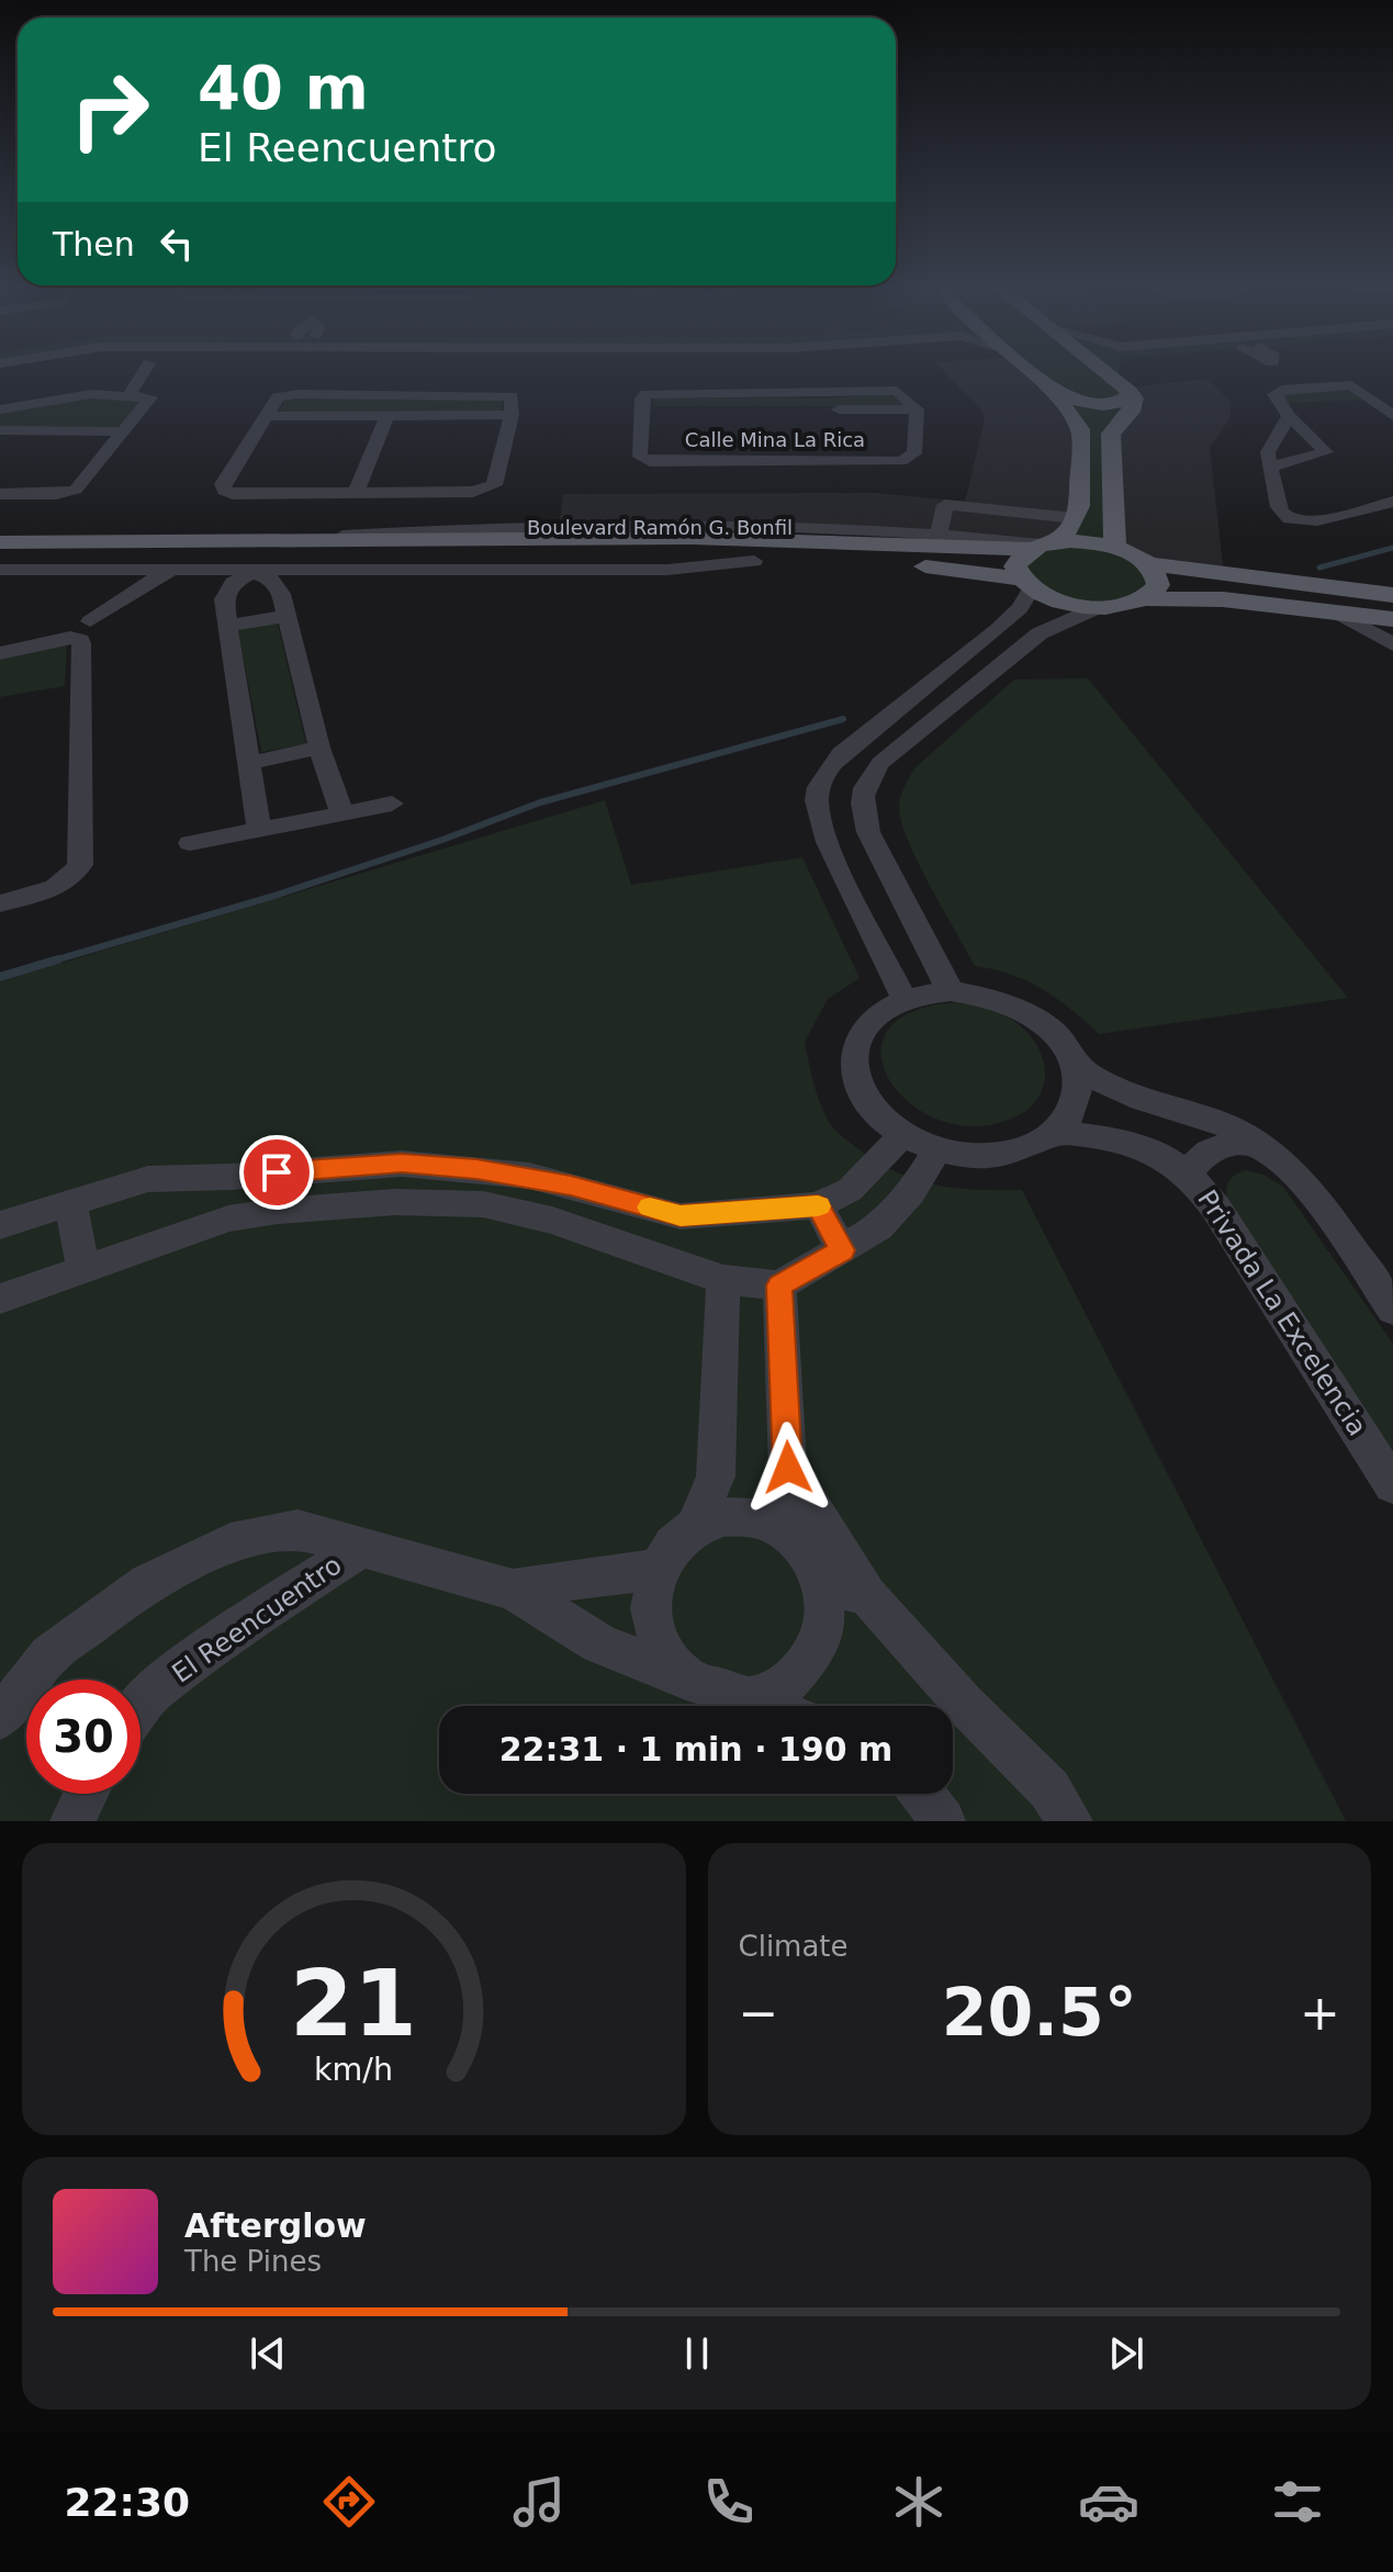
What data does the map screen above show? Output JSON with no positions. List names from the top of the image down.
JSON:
{
  "streets": {
    "main road": ["Boulevard Ramón G. Bonfil"],
    "street": ["Calle Mina La Rica", "Privada La Excelencia", "El Reencuentro"]
  },
  "page": {
    "turn": ["40 m", "El Reencuentro"],
    "then": "Then",
    "limit": "30",
    "trip": "22:31 · 1 min · 190 m",
    "tile": "Climate",
    "heat": ["−", "20.5°", "+"],
    "song": ["Afterglow", "The Pines"],
    "tabs": "22:30",
    "gauge": ["21", "km/h"]
  }
}
